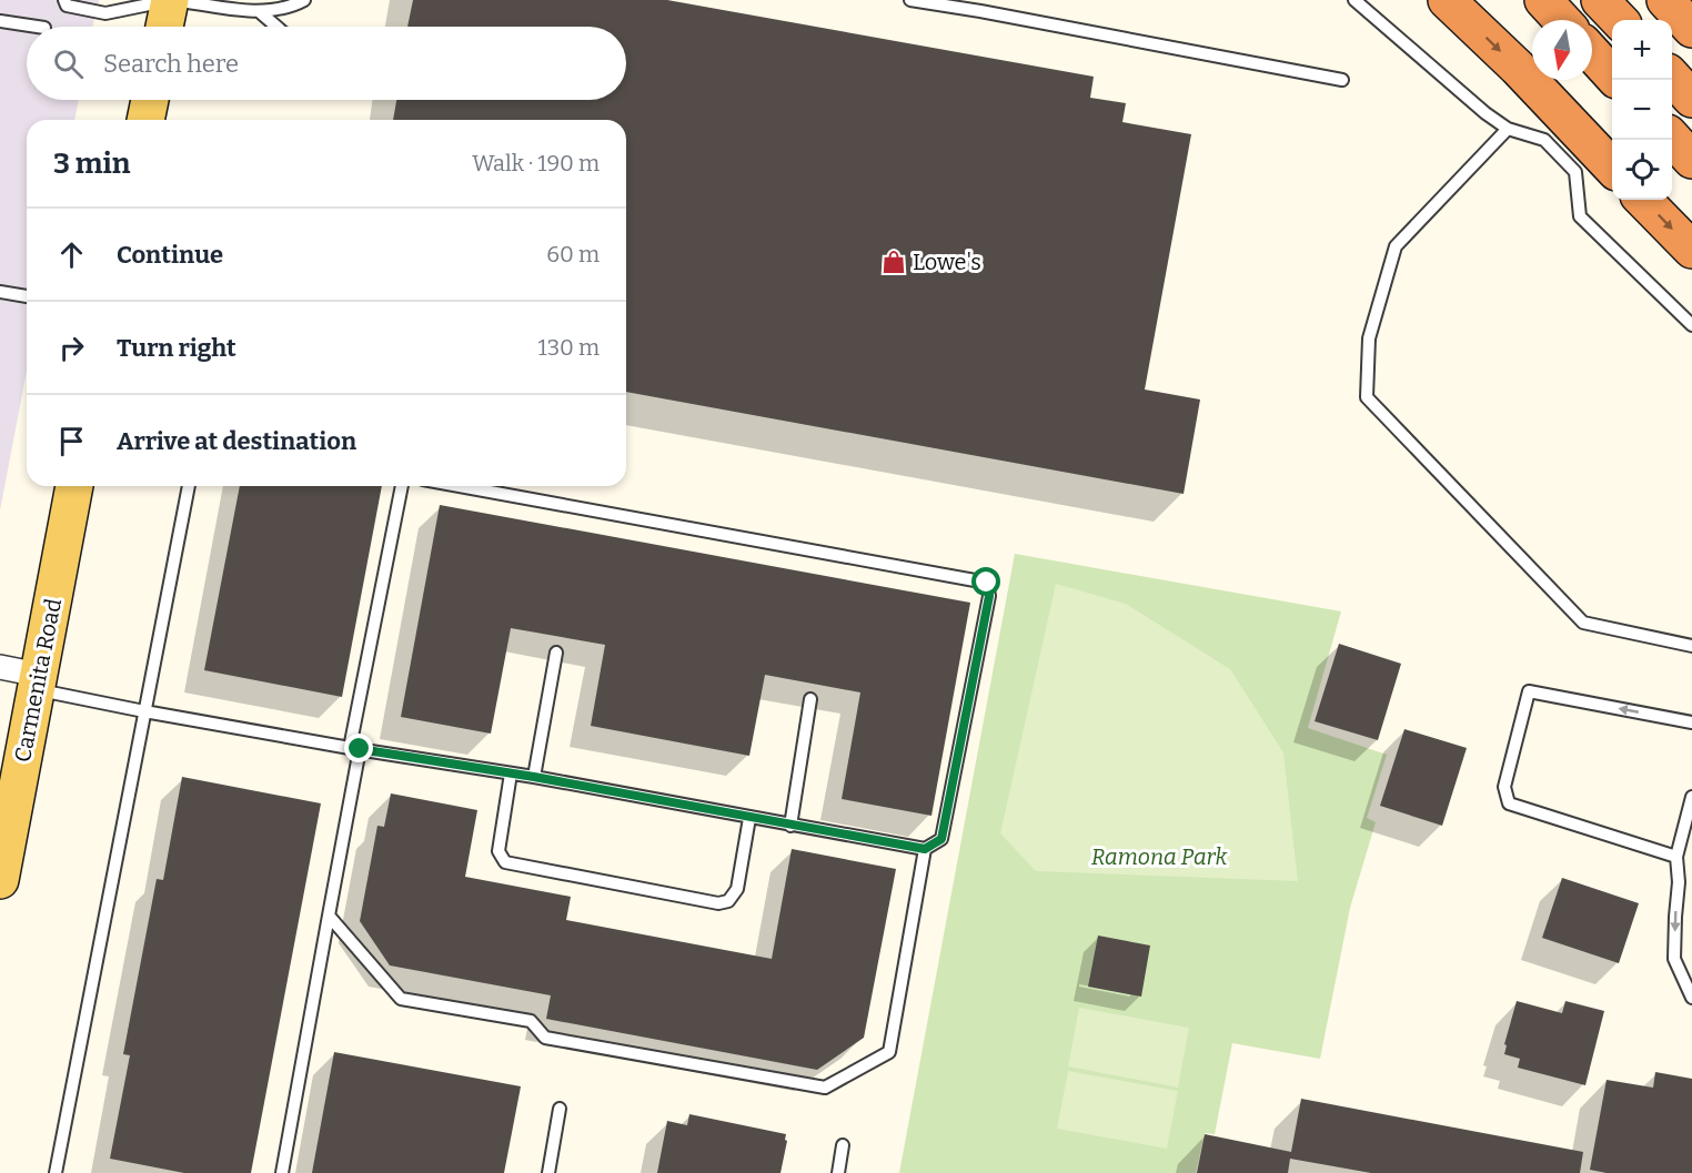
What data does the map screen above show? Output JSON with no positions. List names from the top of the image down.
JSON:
{
  "streets": {
    "main road": ["Carmenita Road"]
  },
  "parks": ["Ramona Park"],
  "places": {
    "shop": ["Lowe's"]
  },
  "north": "bottom",
  "page": {
    "map_buttons": ["+", "−"],
    "search": "Search here",
    "heading": ["3 min", "Walk · 190 m"],
    "list": [
      ["Continue", "60 m"],
      ["Turn right", "130 m"],
      "Arrive at destination"
    ]
  }
}
